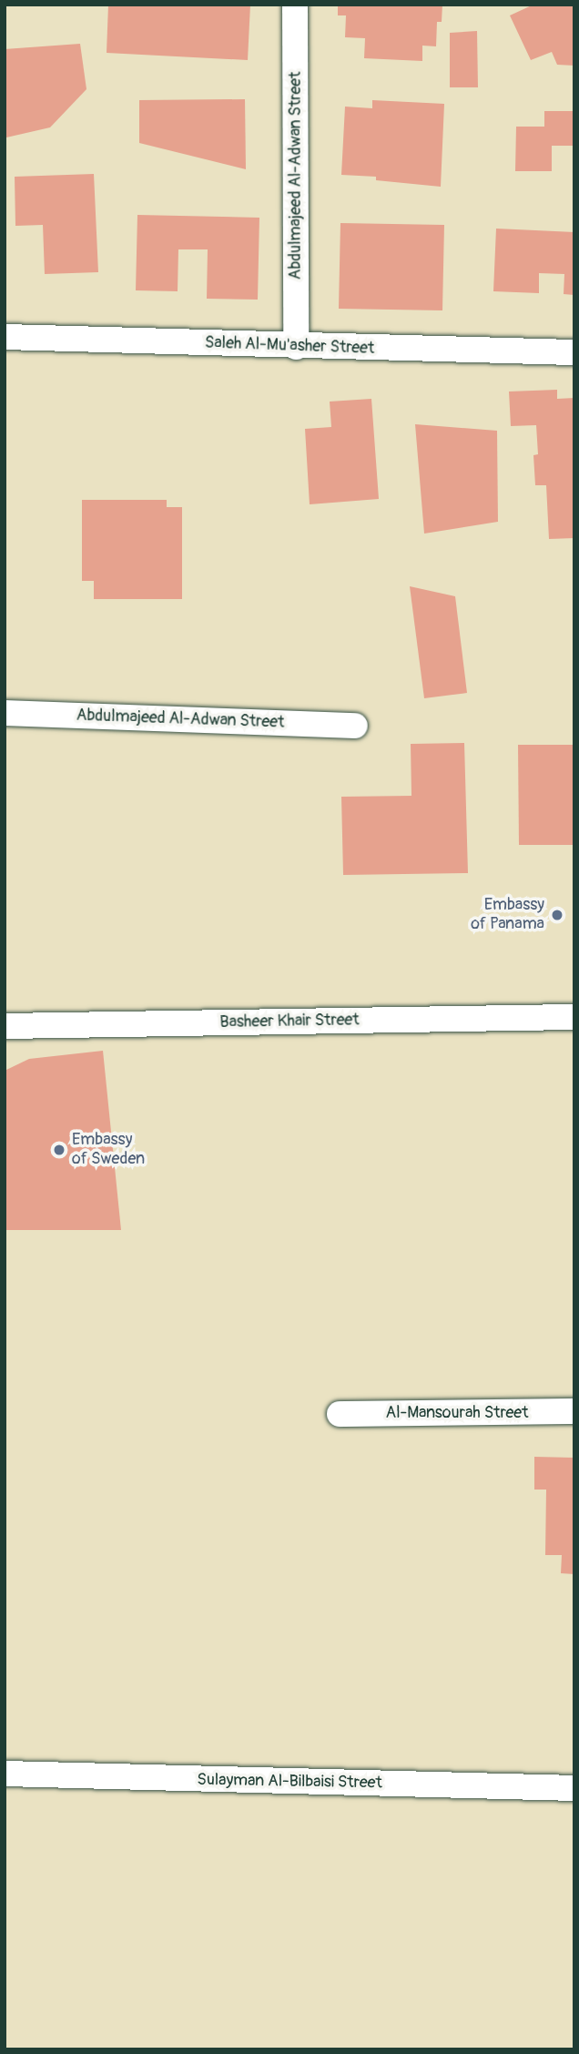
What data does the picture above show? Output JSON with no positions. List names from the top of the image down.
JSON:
{
  "streets": {
    "street": [
      "Abdulmajeed Al-Adwan Street",
      "Saleh Al-Mu'asher Street",
      "Basheer Khair Street",
      "Al-Mansourah Street",
      "Sulayman Al-Bilbaisi Street"
    ]
  },
  "crossings": [
    ["Abdulmajeed Al-Adwan Street", "Saleh Al-Mu'asher Street"]
  ],
  "places": ["Embassy of Panama", "Embassy of Sweden"]
}
